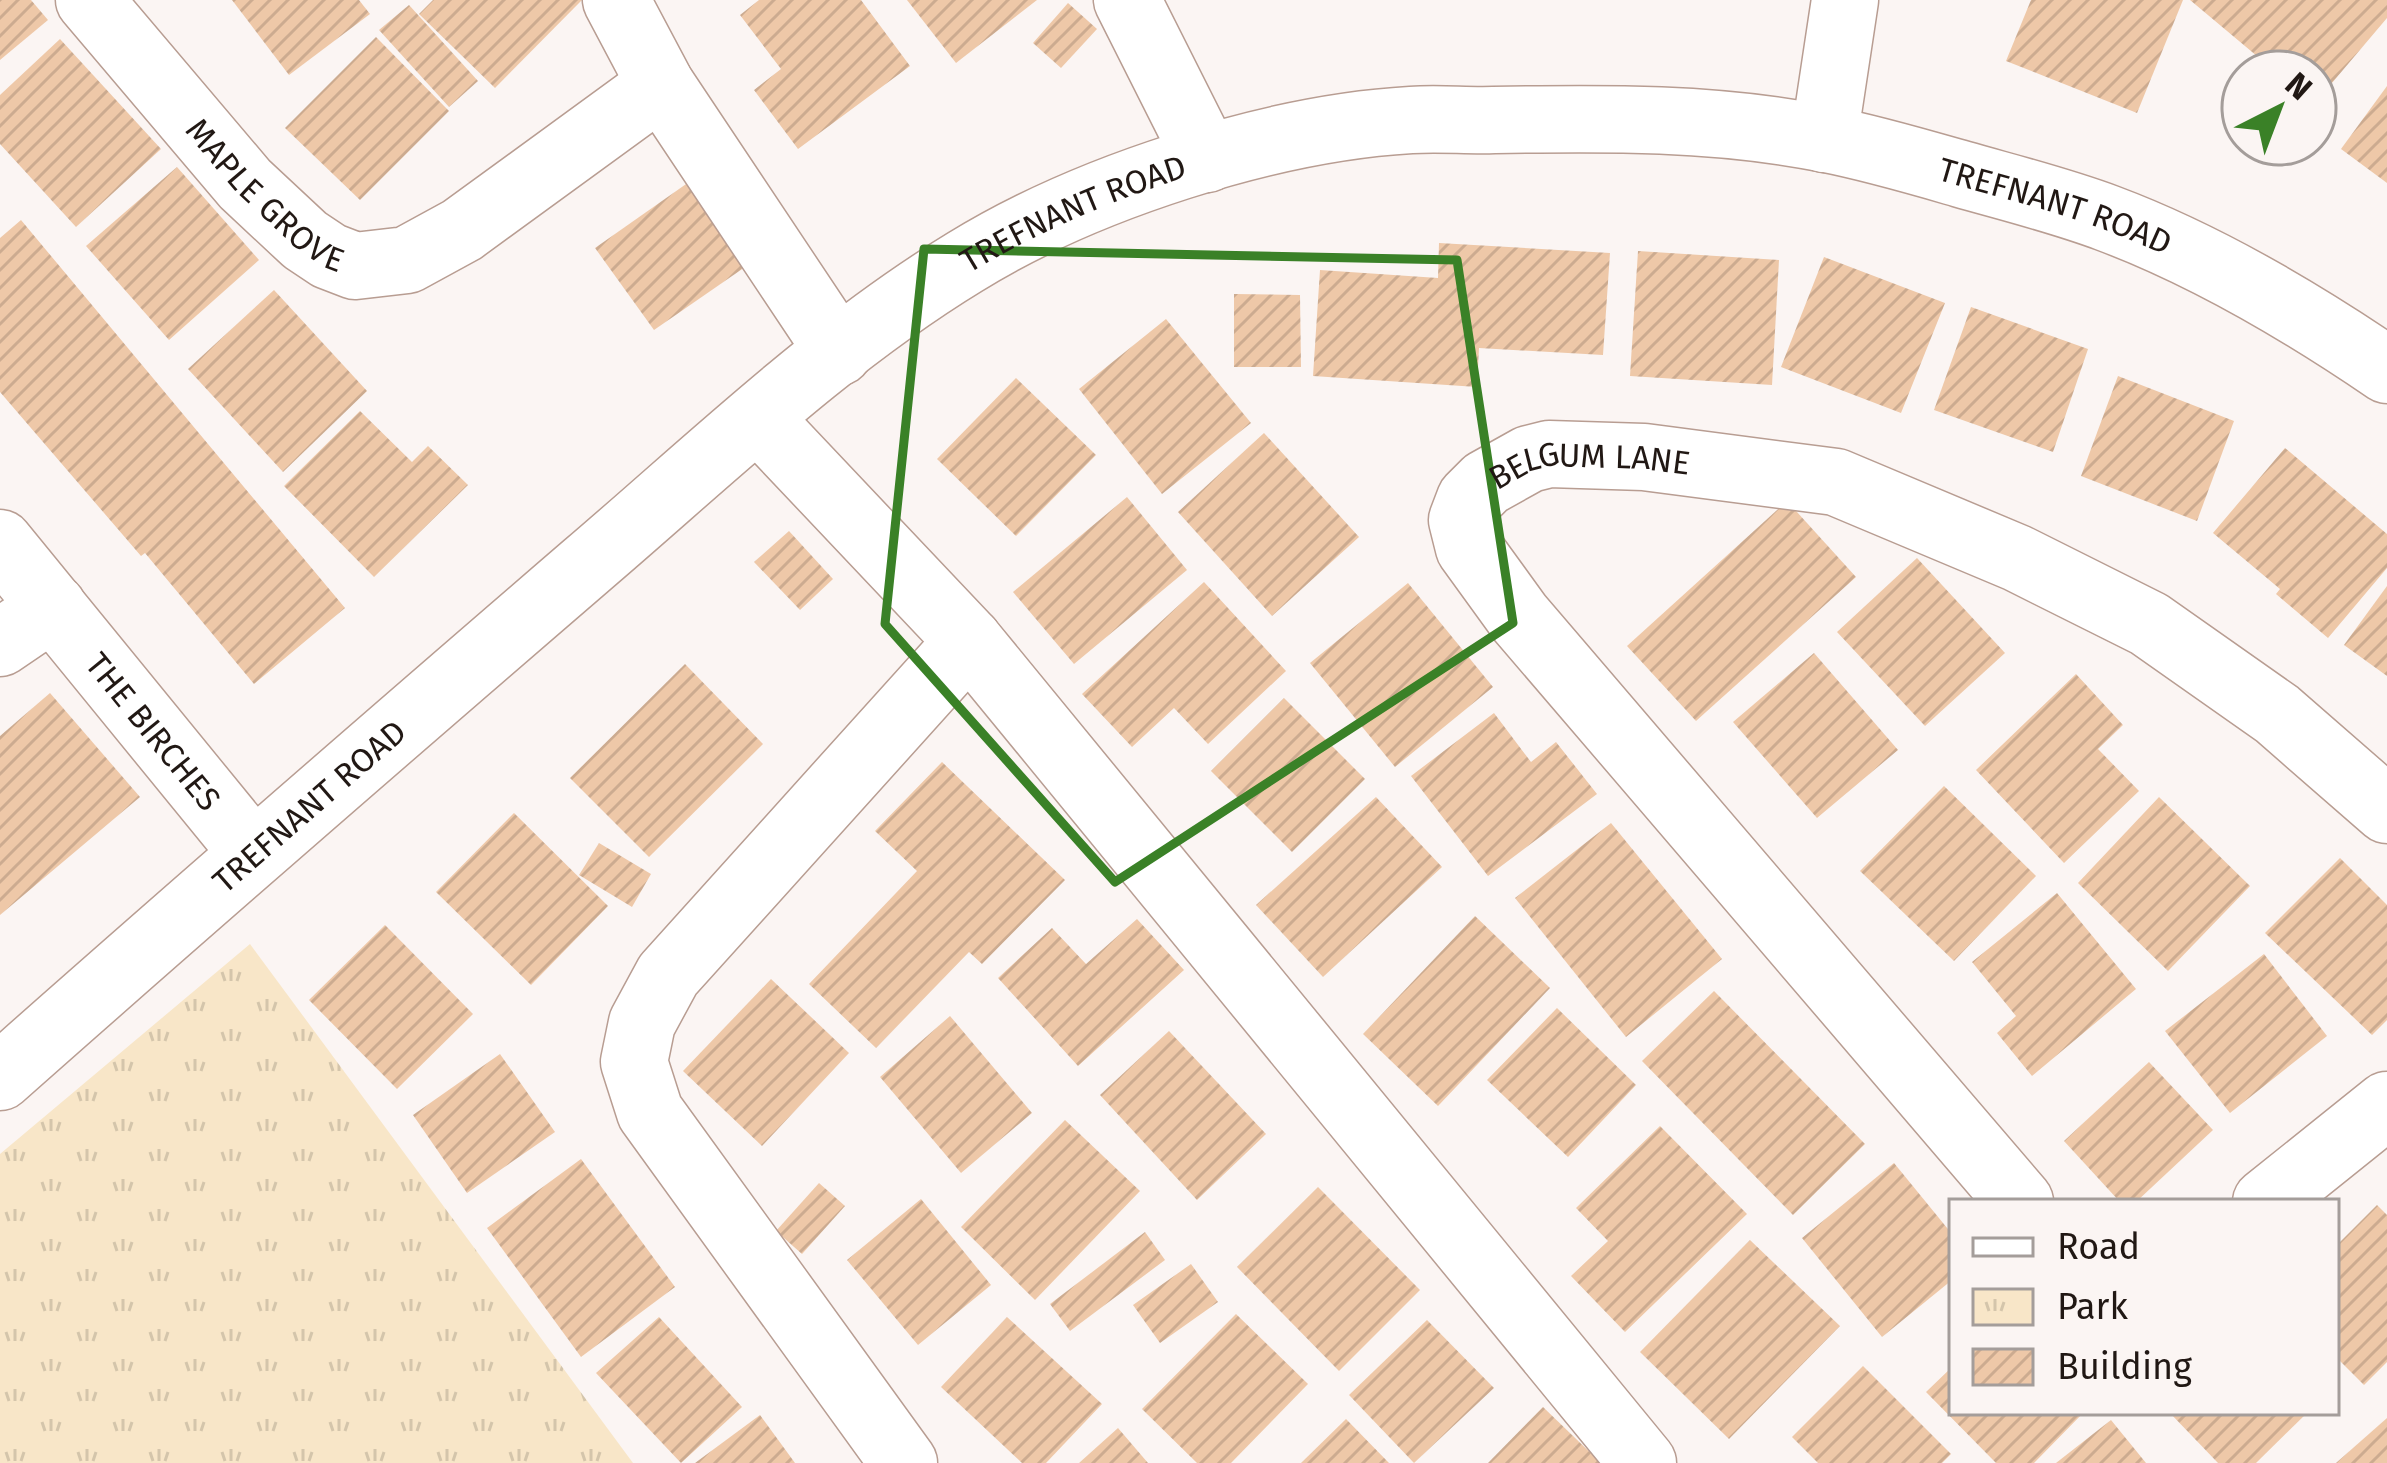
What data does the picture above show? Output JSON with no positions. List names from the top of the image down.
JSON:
{
  "streets": {
    "street": [
      "MAPLE GROVE",
      "TREFNANT ROAD",
      "BELGUM LANE",
      "THE BIRCHES"
    ]
  },
  "crossings": [
    ["TREFNANT ROAD", "THE BIRCHES"]
  ],
  "legend": ["Road", "Park", "Building"],
  "north": "top right"
}
